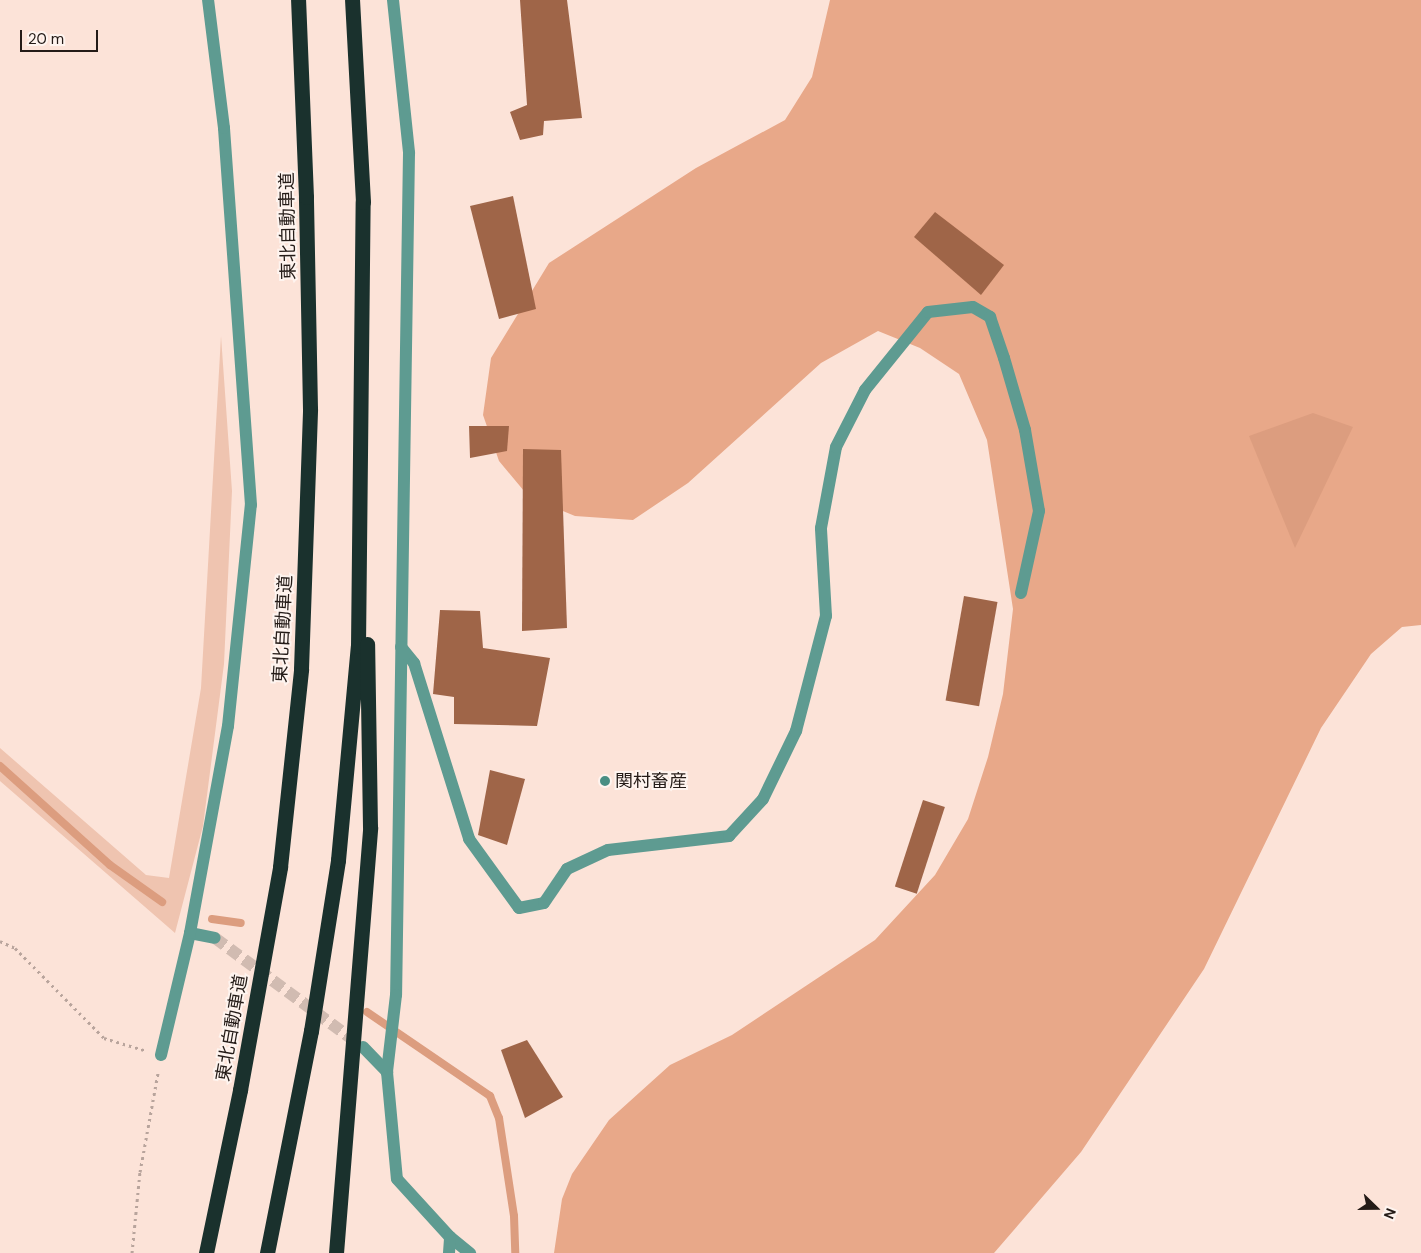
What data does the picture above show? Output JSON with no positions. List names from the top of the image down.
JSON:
{
  "streets": {
    "highway": ["東北自動車道"]
  },
  "places": ["関村畜産"],
  "scale_bar": "20 m",
  "north": "right"
}
